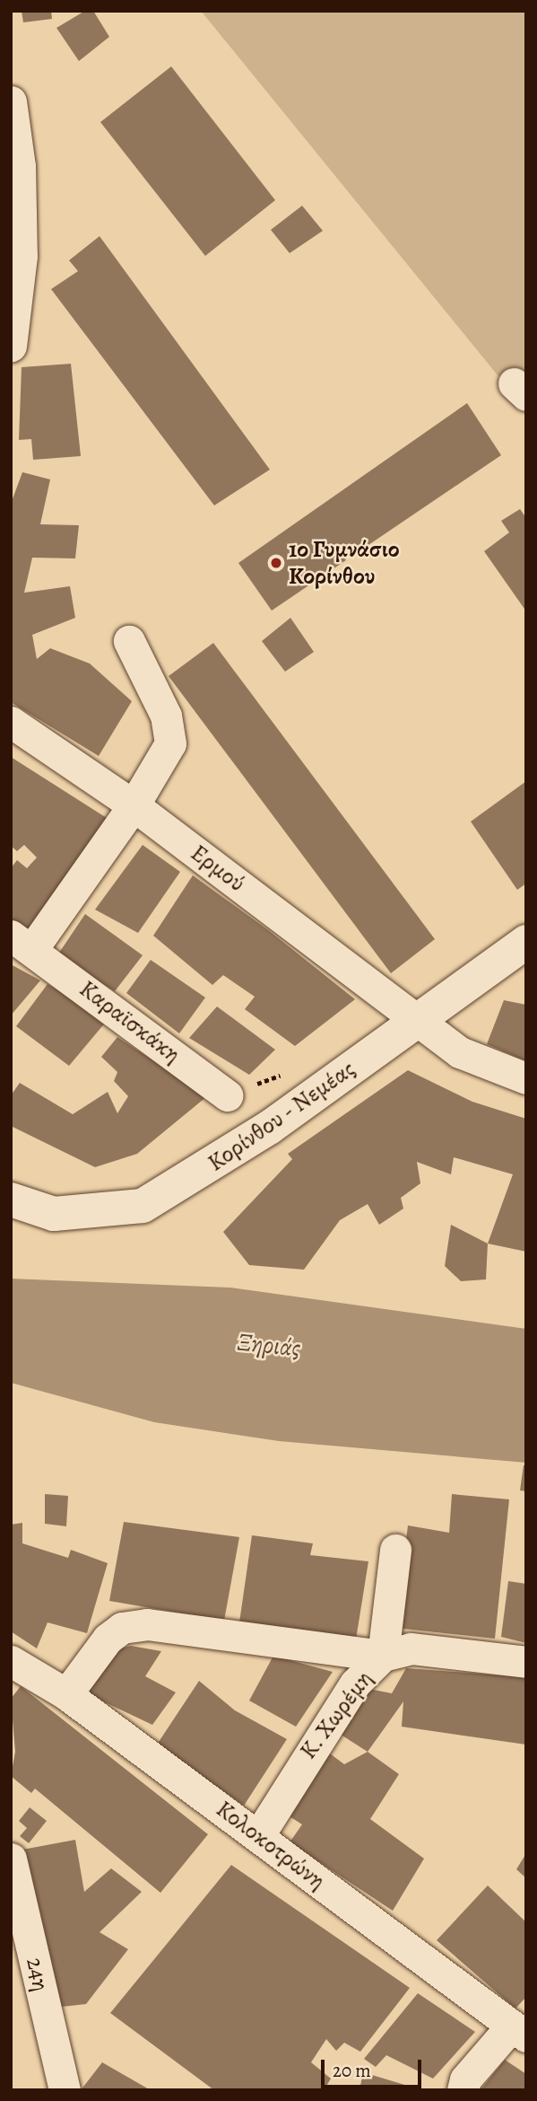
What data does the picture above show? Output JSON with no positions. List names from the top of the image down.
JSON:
{
  "streets": {
    "main road": ["Κορίνθου - Νεμέας"],
    "street": [
      "Ερμού",
      "Καραϊσκάκη",
      "Κ. Χωρέμη",
      "Κολοκοτρώνη",
      "24η"
    ]
  },
  "crossings": [
    ["Ερμού", "Καραϊσκάκη"],
    ["Ερμού", "Κορίνθου - Νεμέας"],
    ["Κ. Χωρέμη", "Κολοκοτρώνη"]
  ],
  "water": ["Ξηριάς"],
  "places": ["1ο Γυμνάσιο Κορίνθου"],
  "scale_bar": "20 m"
}
